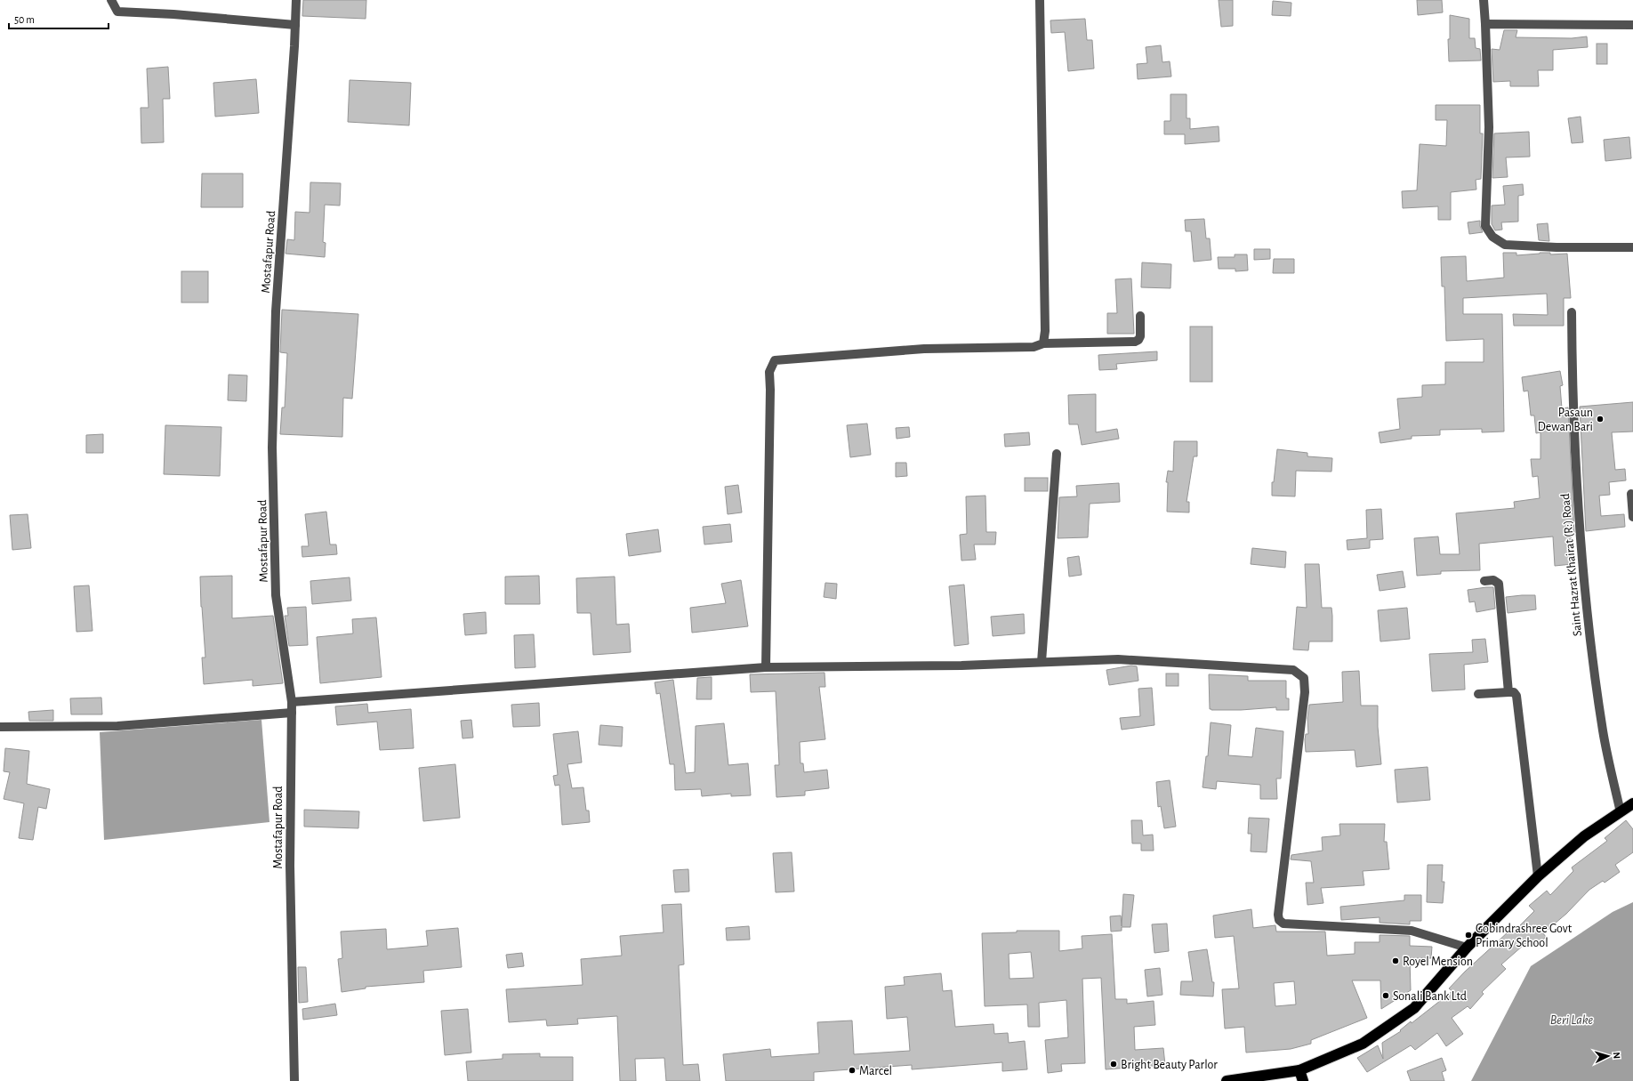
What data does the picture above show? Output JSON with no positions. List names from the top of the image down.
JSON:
{
  "streets": {
    "street": ["Mostafapur Road", "Saint Hazrat Khairat (R:) Road"]
  },
  "water": ["Beri Lake"],
  "places": [
    "Pasaun Dewan Bari",
    "Gobindrashree Govt Primary School",
    "Royel Mension",
    "Sonali Bank Ltd",
    "Bright Beauty Parlor",
    "Marcel"
  ],
  "scale_bar": "50 m",
  "north": "right"
}
